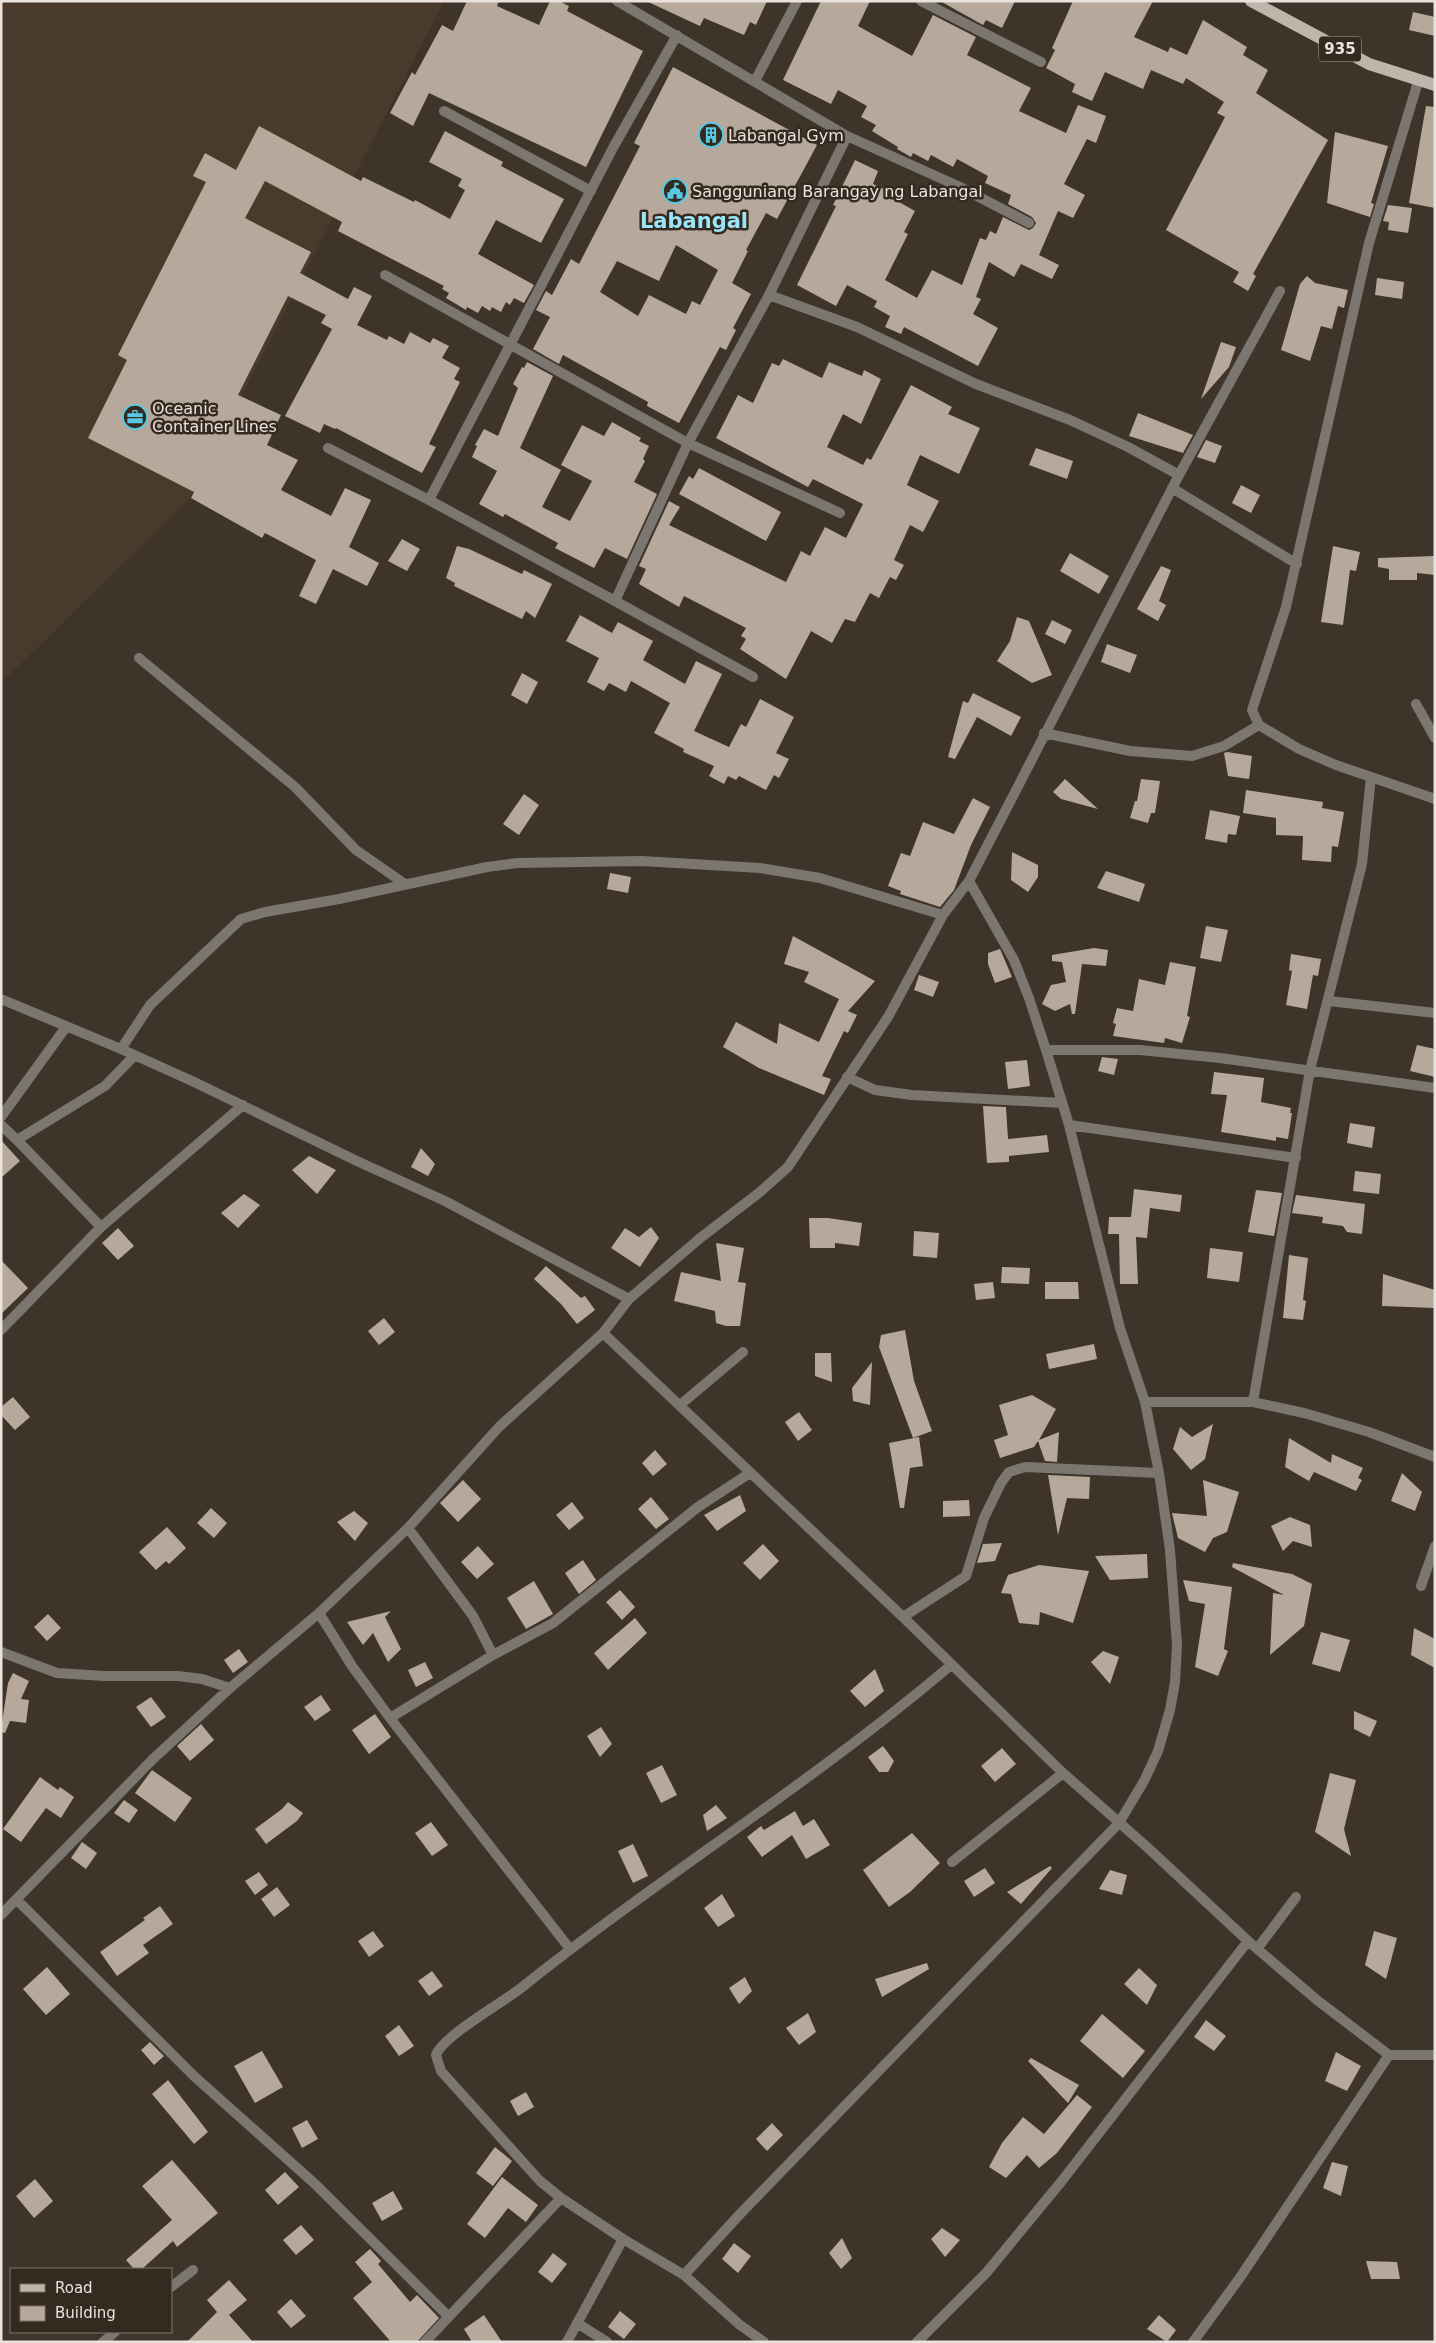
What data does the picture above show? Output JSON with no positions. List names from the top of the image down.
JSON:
{
  "streets": {
    "main road": ["935"]
  },
  "districts": ["Labangal"],
  "places": {
    "building": ["Labangal Gym"],
    "public building": ["Sangguniang Barangay ng Labangal"],
    "office": ["Oceanic Container Lines"]
  },
  "legend": ["Road", "Building"]
}
